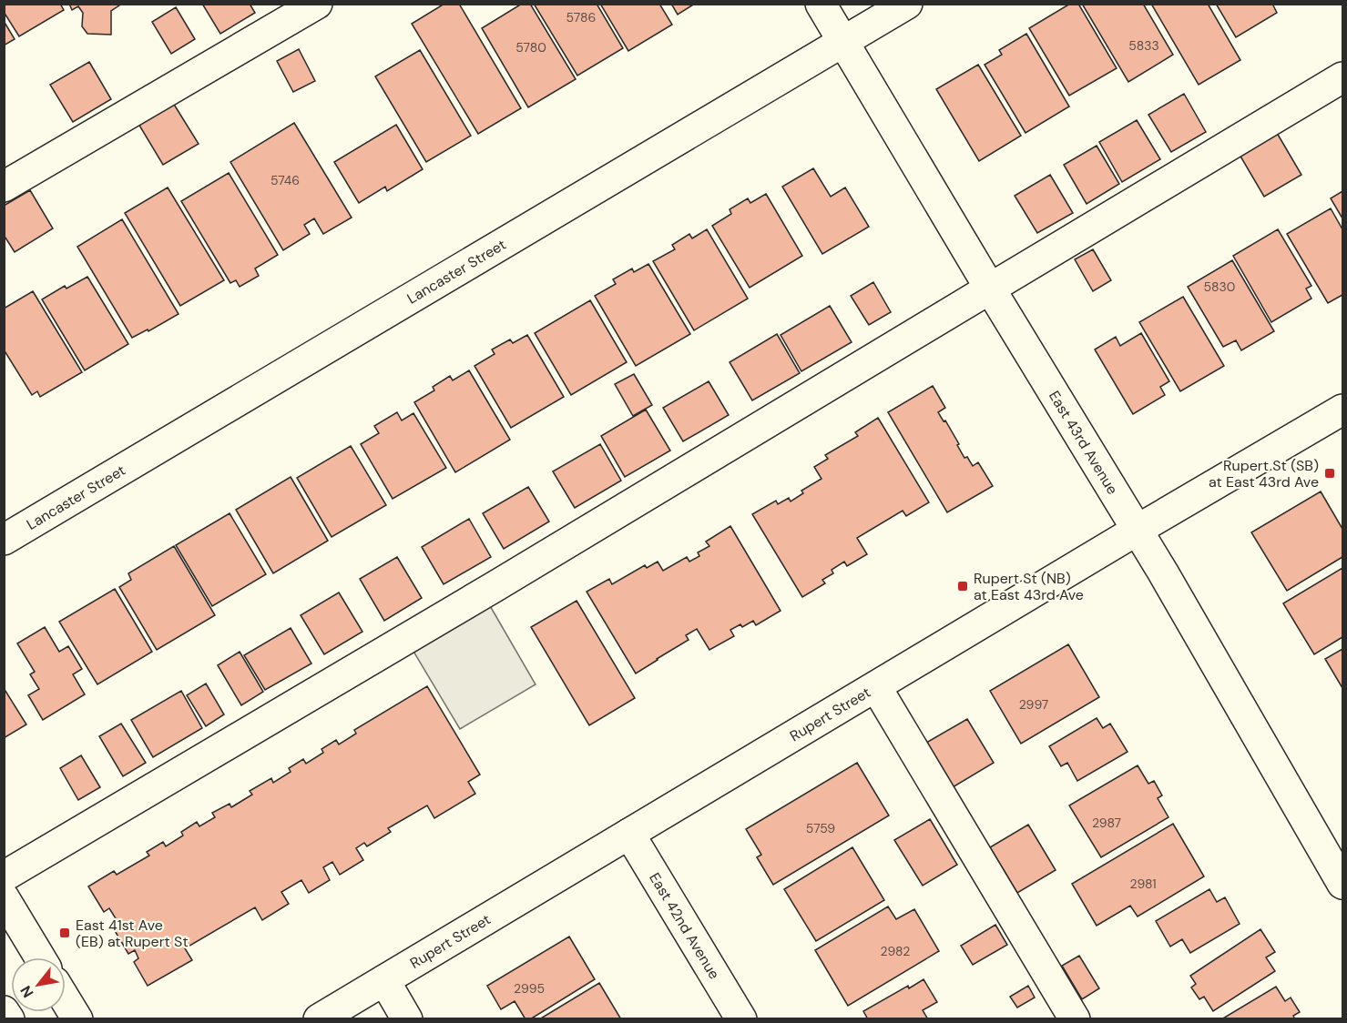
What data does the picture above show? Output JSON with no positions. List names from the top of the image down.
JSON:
{
  "streets": {
    "street": [
      "Lancaster Street",
      "East 43rd Avenue",
      "Rupert Street",
      "East 42nd Avenue"
    ]
  },
  "crossings": [
    ["Lancaster Street", "East 43rd Avenue"],
    ["East 43rd Avenue", "Rupert Street"],
    ["Rupert Street", "East 42nd Avenue"]
  ],
  "places": {
    "transit": ["Rupert St (SB) at East 43rd Ave", "Rupert St (NB) at East 43rd Ave", "East 41st Ave (EB) at Rupert St"]
  },
  "house_numbers": [
    "5786",
    "5833",
    "5780",
    "5746",
    "5830",
    "2997",
    "2987",
    "5759",
    "2981",
    "2982",
    "2995"
  ],
  "north": "bottom left"
}
